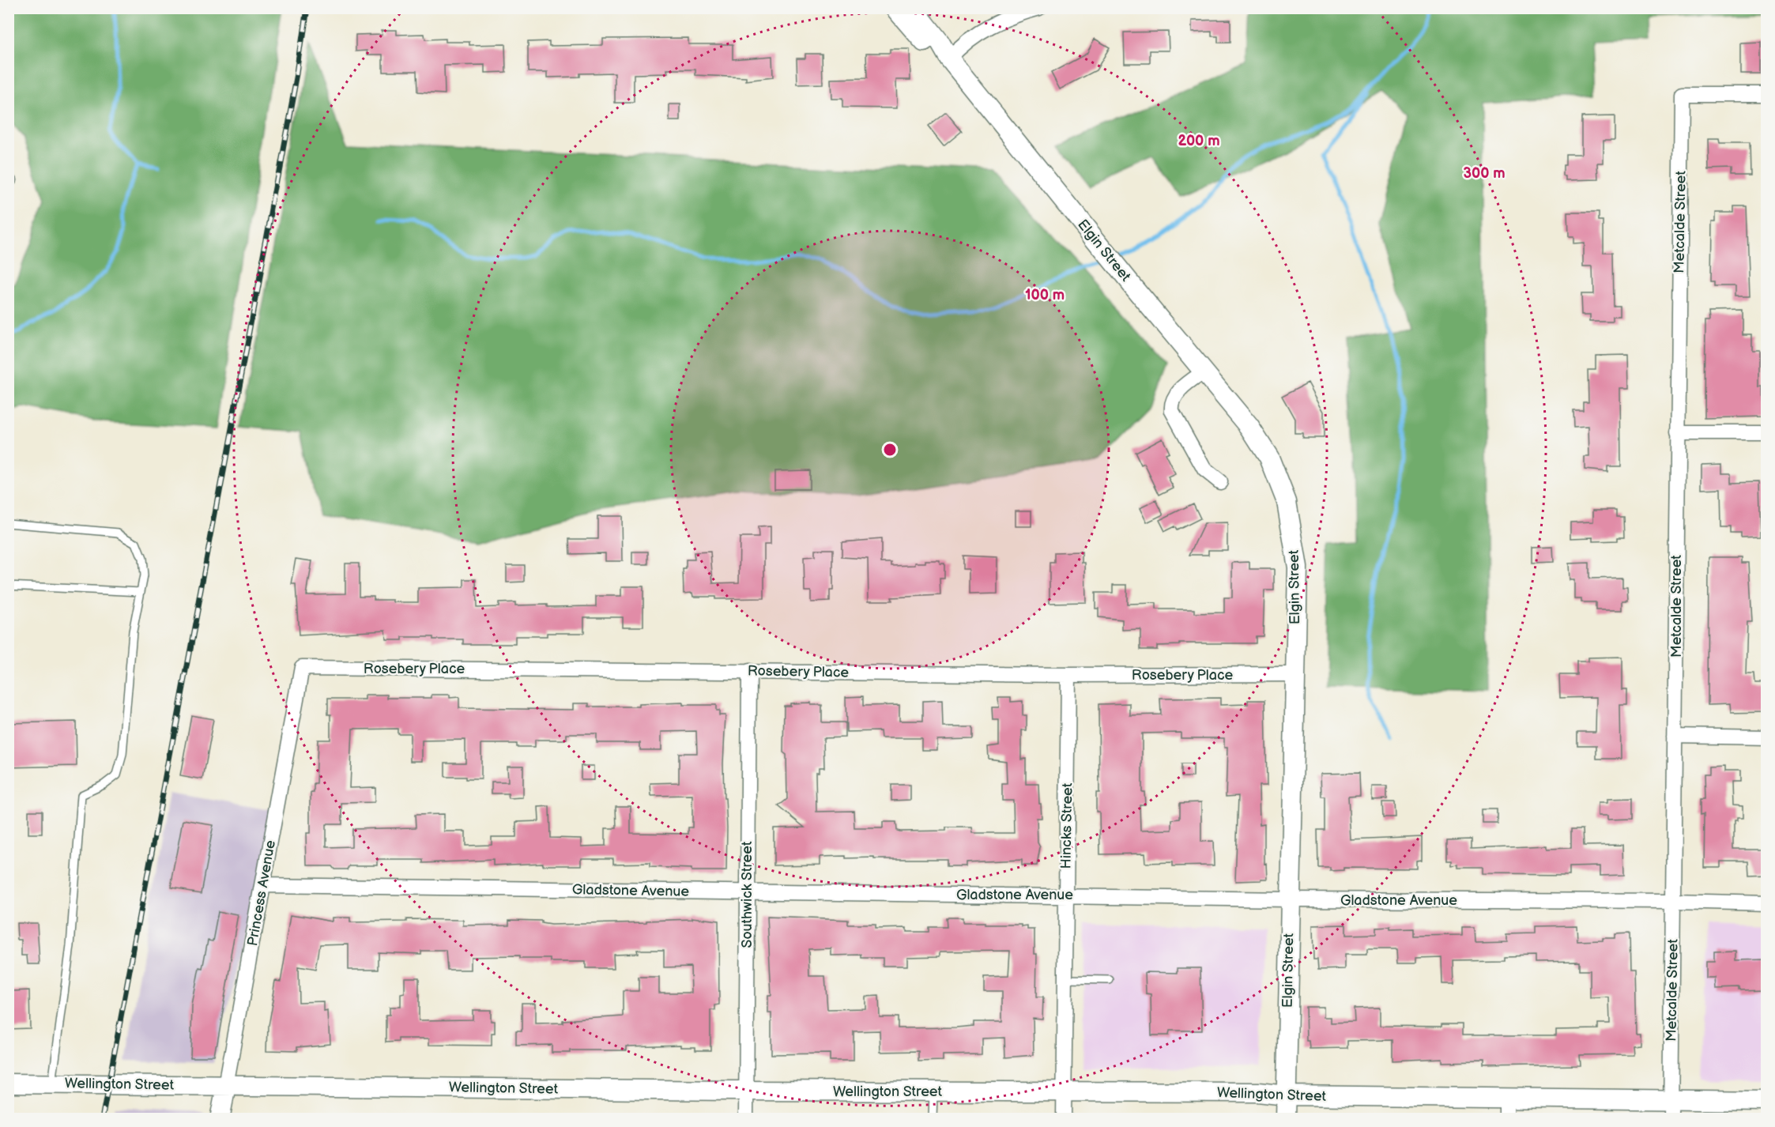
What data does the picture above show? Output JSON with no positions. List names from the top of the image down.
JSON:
{
  "streets": {
    "street": [
      "Metcalde Street",
      "Elgin Street",
      "Rosebery Place",
      "Hincks Street",
      "Gladstone Avenue",
      "Princess Avenue",
      "Southwick Street",
      "Wellington Street"
    ]
  },
  "crossings": [
    ["Metcalde Street", "Gladstone Avenue"],
    ["Metcalde Street", "Wellington Street"],
    ["Elgin Street", "Rosebery Place"],
    ["Elgin Street", "Gladstone Avenue"],
    ["Elgin Street", "Wellington Street"],
    ["Rosebery Place", "Hincks Street"],
    ["Rosebery Place", "Princess Avenue"],
    ["Rosebery Place", "Southwick Street"],
    ["Hincks Street", "Gladstone Avenue"],
    ["Hincks Street", "Wellington Street"],
    ["Gladstone Avenue", "Princess Avenue"],
    ["Gladstone Avenue", "Southwick Street"],
    ["Princess Avenue", "Wellington Street"],
    ["Southwick Street", "Wellington Street"]
  ],
  "rings": ["200 m", "300 m", "100 m"]
}
